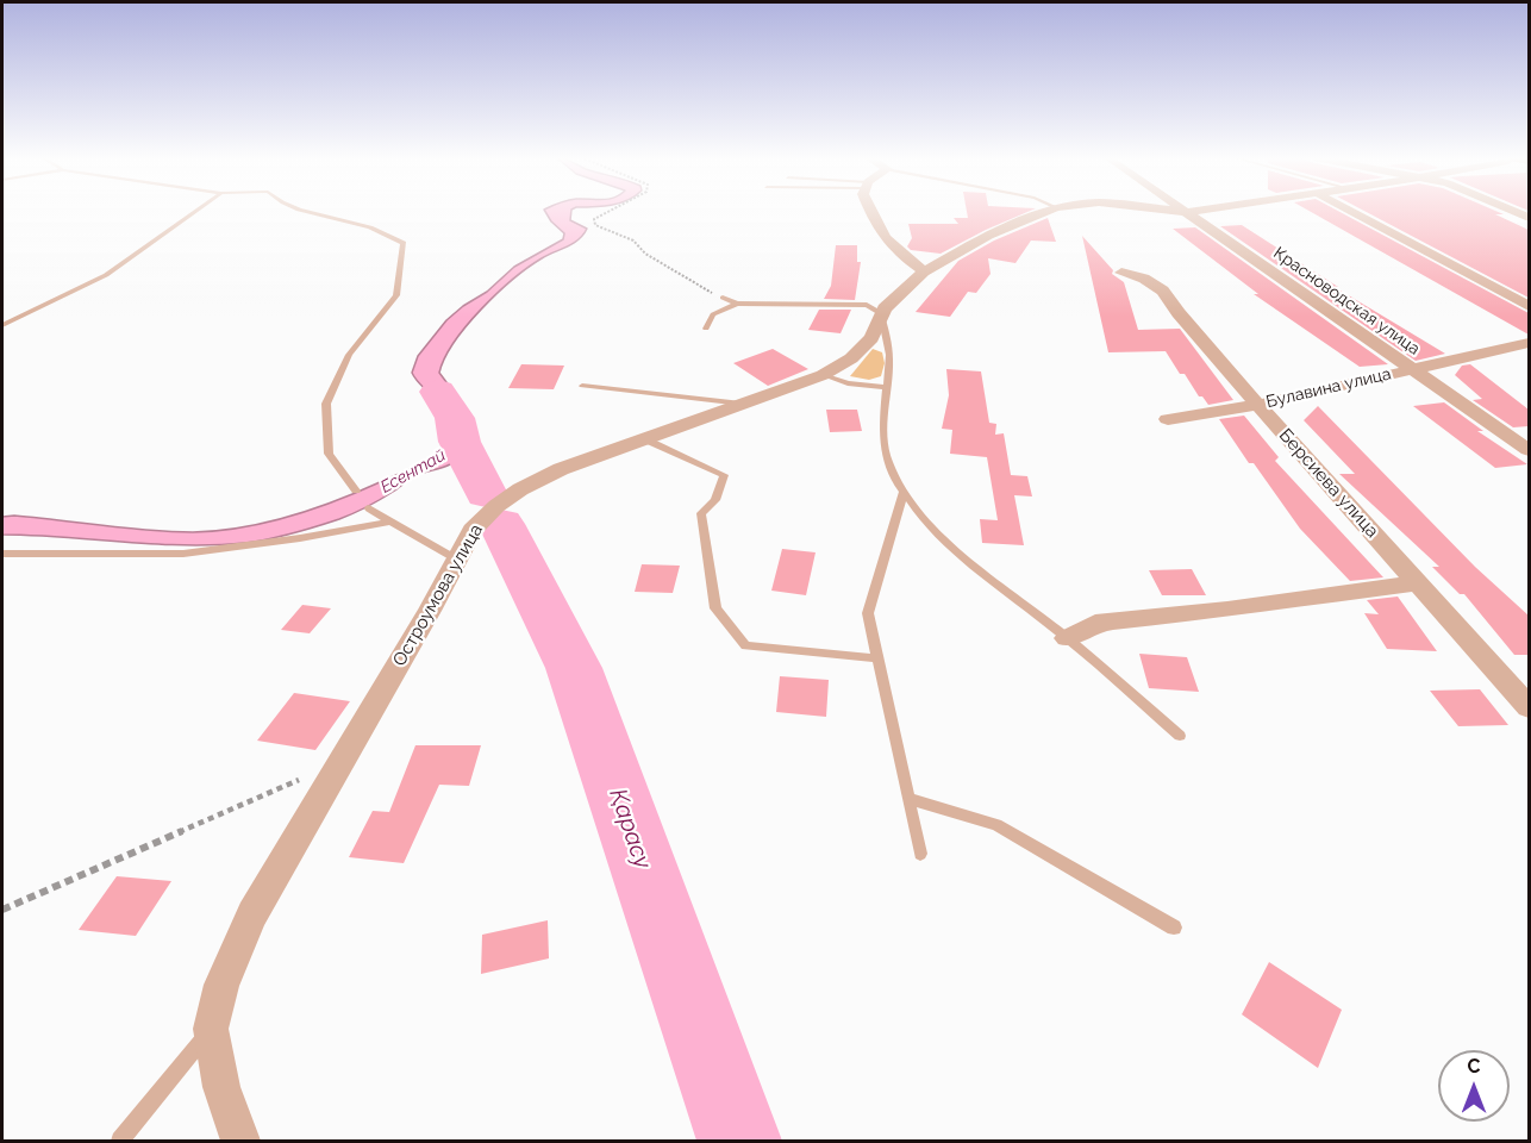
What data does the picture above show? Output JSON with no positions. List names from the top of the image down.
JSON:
{
  "streets": {
    "street": [
      "Красноводская улица",
      "Булавина улица",
      "Берсиева улица",
      "Остроумова улица"
    ]
  },
  "crossings": [
    ["Красноводская улица", "Булавина улица"],
    ["Красноводская улица", "Остроумова улица"],
    ["Булавина улица", "Берсиева улица"]
  ],
  "water": ["Есентай", "Қарасу"],
  "north": "top"
}
